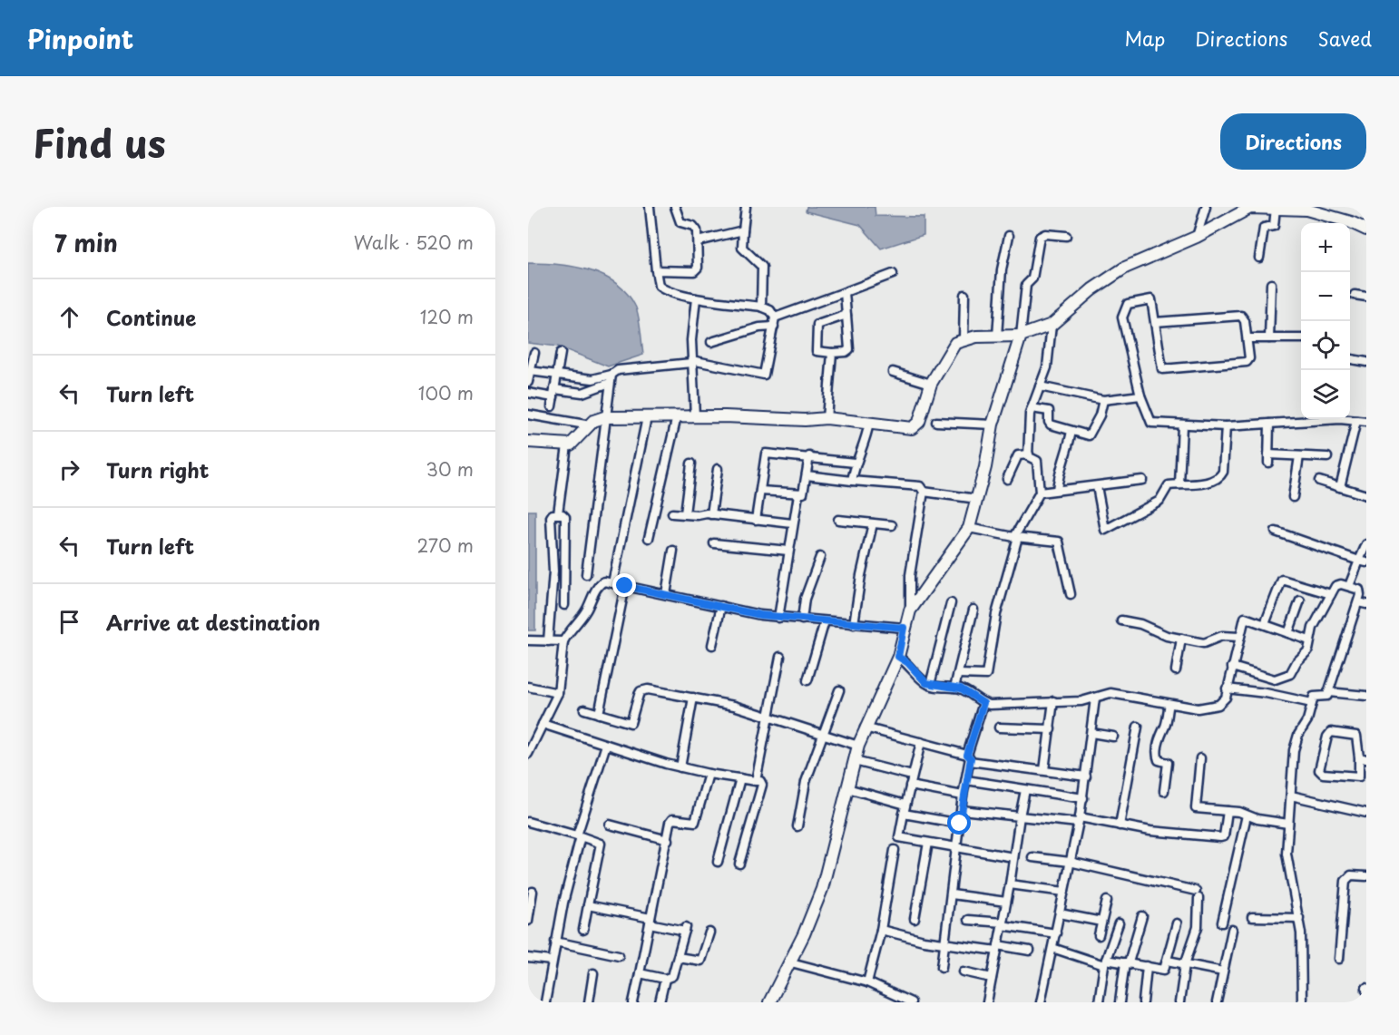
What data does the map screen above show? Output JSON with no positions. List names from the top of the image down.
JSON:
{
  "page": {
    "header": "Pinpoint",
    "nav": ["Map", "Directions", "Saved"],
    "title": "Find us",
    "buttons": "Directions",
    "heading": ["7 min", "Walk · 520 m"],
    "map_buttons": ["+", "−"],
    "list": [
      ["Continue", "120 m"],
      ["Turn left", "100 m"],
      ["Turn right", "30 m"],
      ["Turn left", "270 m"],
      "Arrive at destination"
    ]
  }
}
